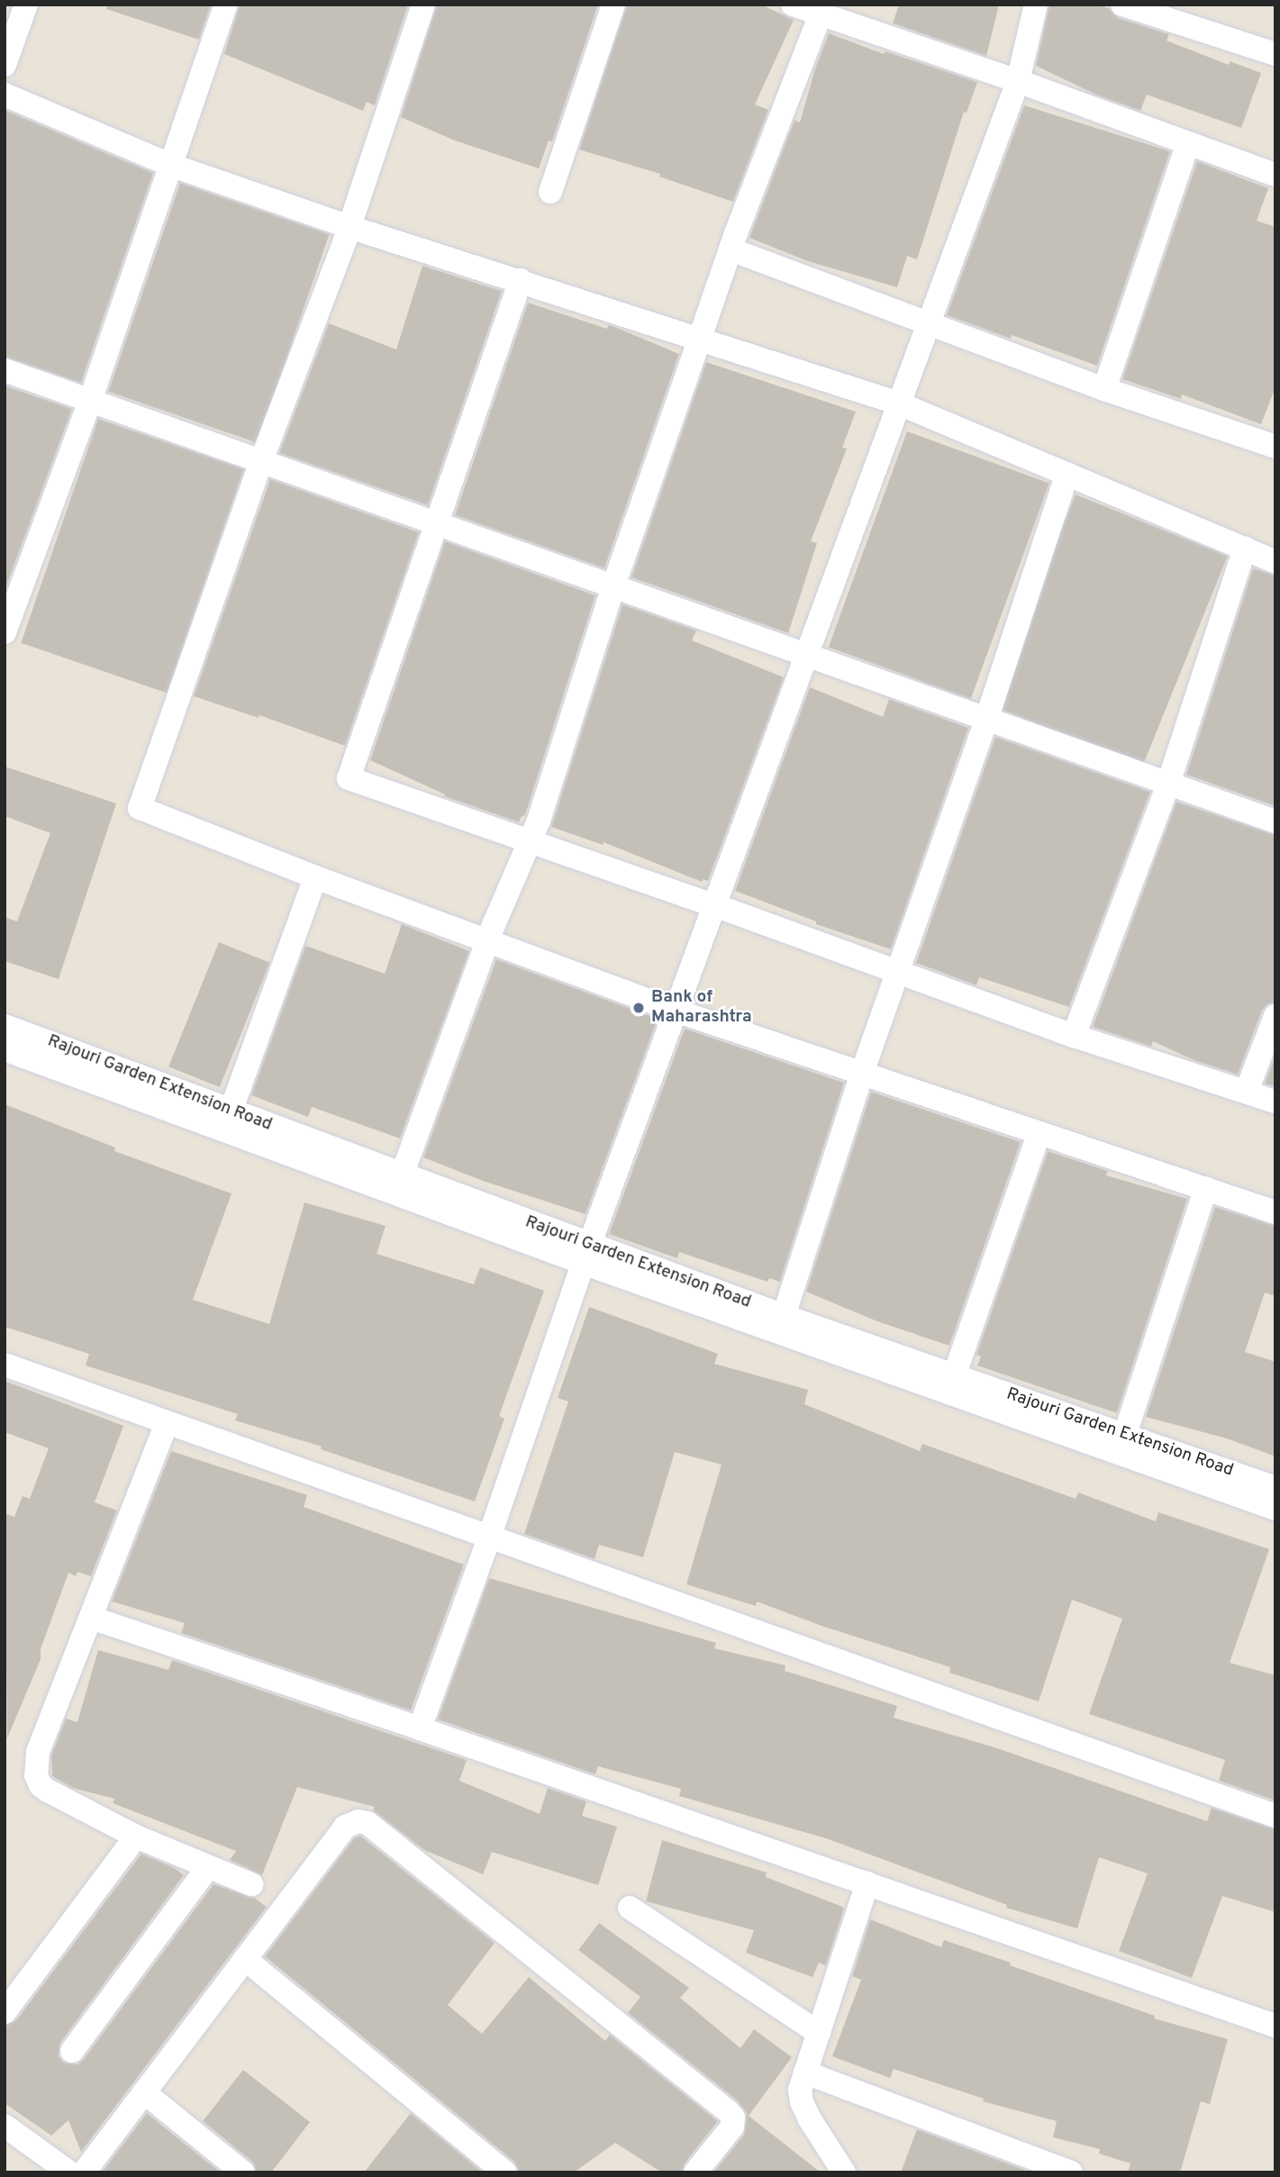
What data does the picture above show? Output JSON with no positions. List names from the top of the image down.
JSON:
{
  "streets": {
    "street": ["Rajouri Garden Extension Road"]
  },
  "places": ["Bank of Maharashtra"]
}
